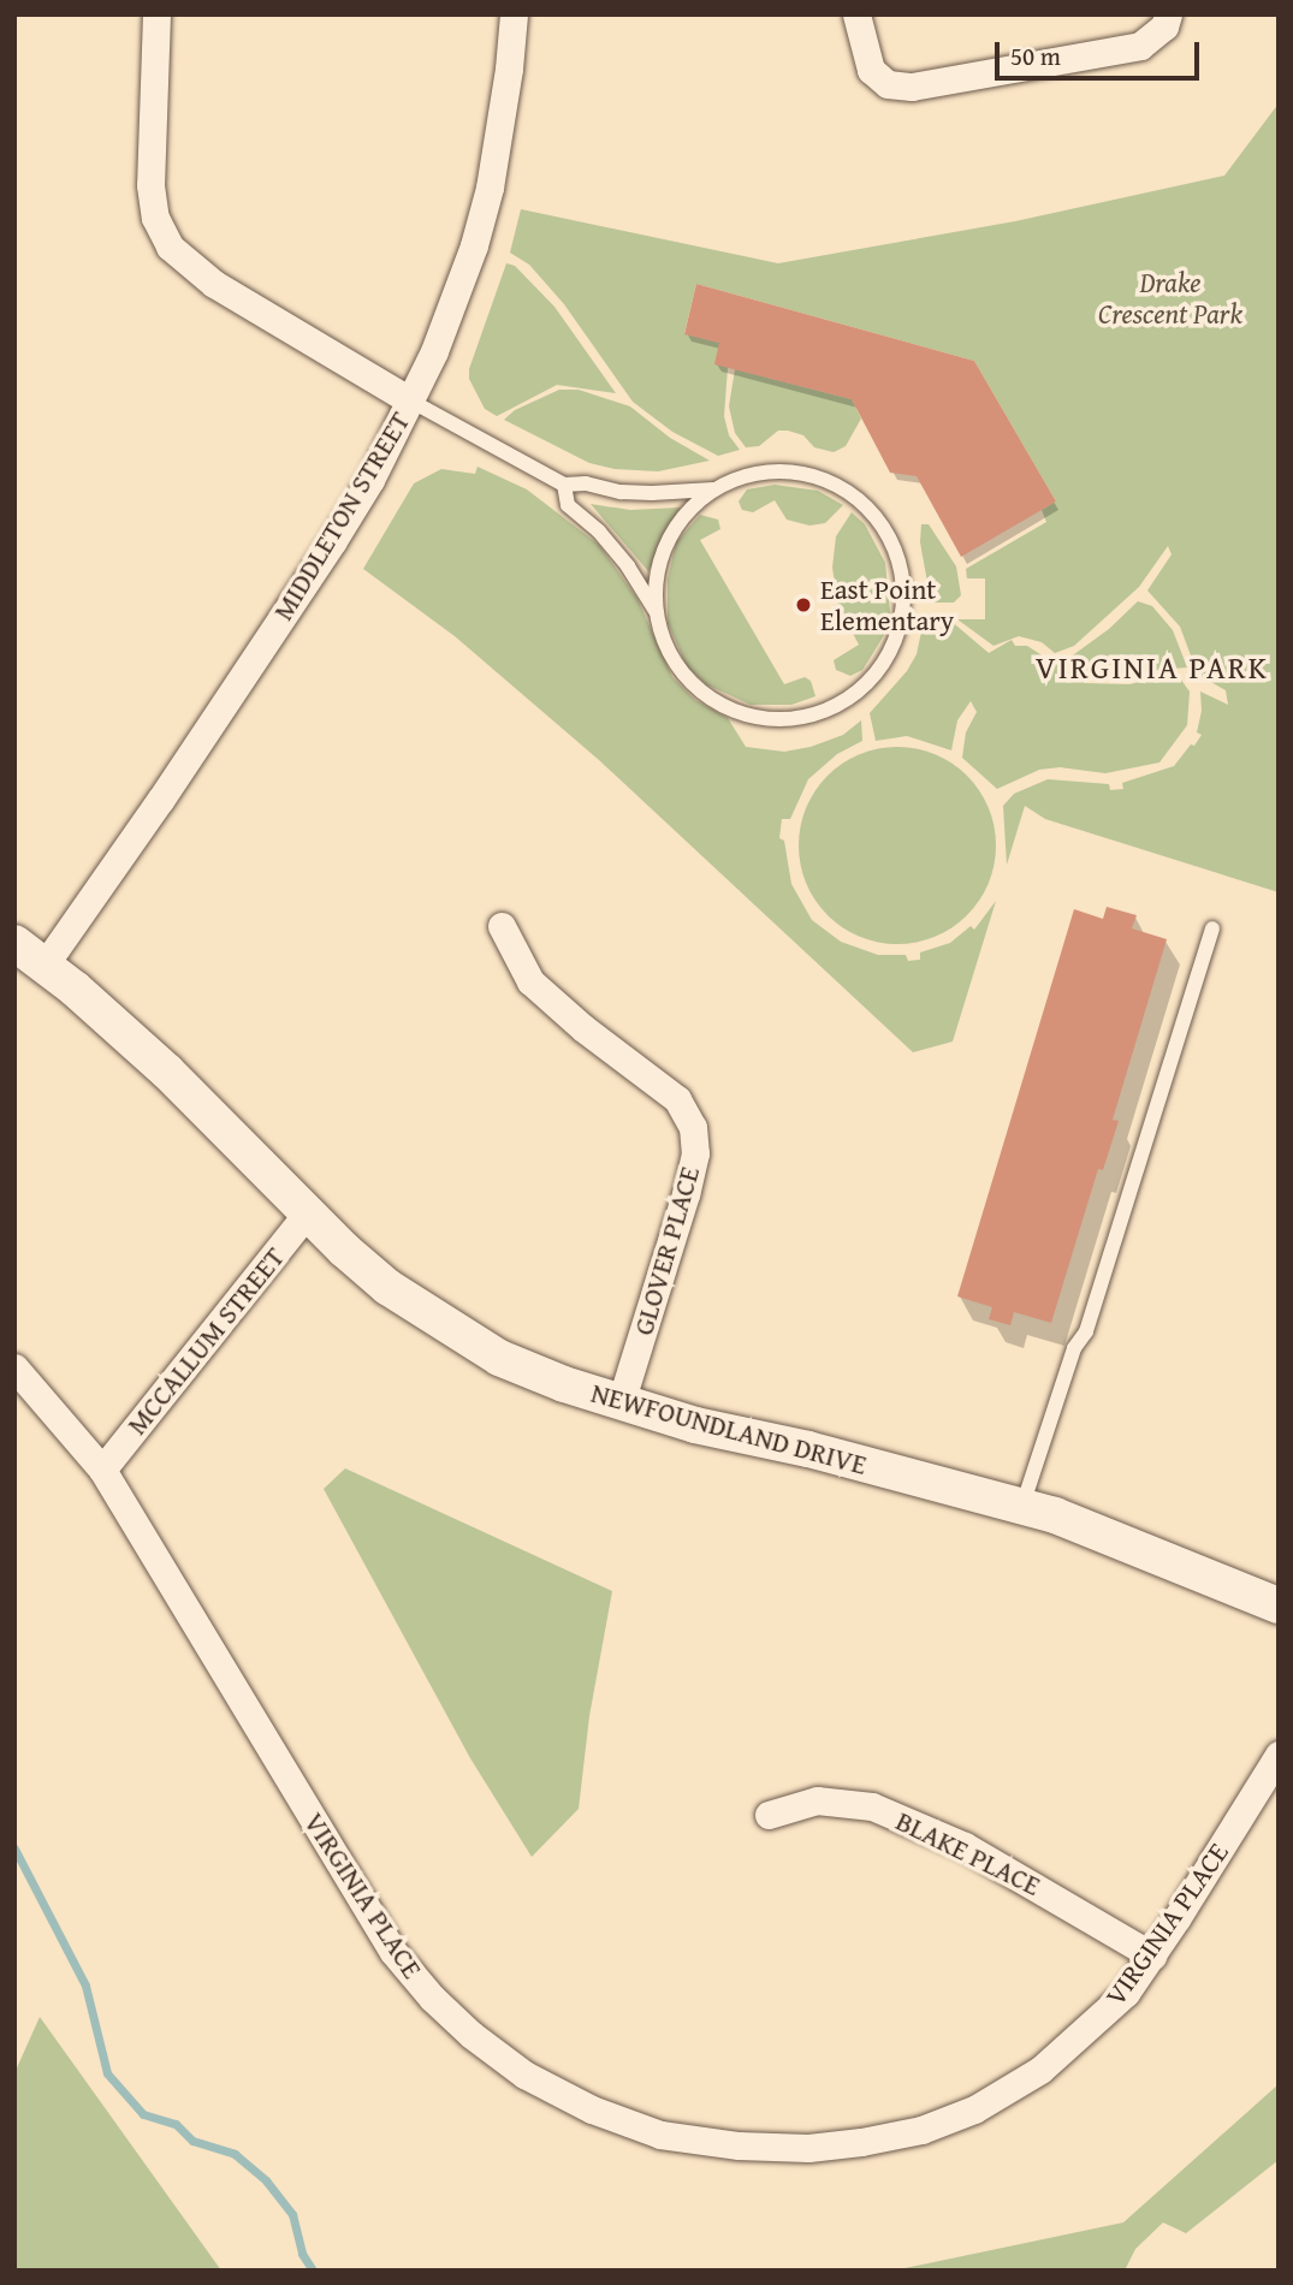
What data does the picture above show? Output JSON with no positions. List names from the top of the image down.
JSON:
{
  "streets": {
    "street": [
      "MIDDLETON STREET",
      "GLOVER PLACE",
      "MCCALLUM STREET",
      "NEWFOUNDLAND DRIVE",
      "BLAKE PLACE",
      "VIRGINIA PLACE"
    ]
  },
  "crossings": [
    ["MIDDLETON STREET", "NEWFOUNDLAND DRIVE"],
    ["GLOVER PLACE", "NEWFOUNDLAND DRIVE"],
    ["MCCALLUM STREET", "NEWFOUNDLAND DRIVE"],
    ["MCCALLUM STREET", "VIRGINIA PLACE"],
    ["BLAKE PLACE", "VIRGINIA PLACE"]
  ],
  "districts": ["VIRGINIA PARK"],
  "parks": ["Drake Crescent Park"],
  "places": ["East Point Elementary"],
  "scale_bar": "50 m"
}
